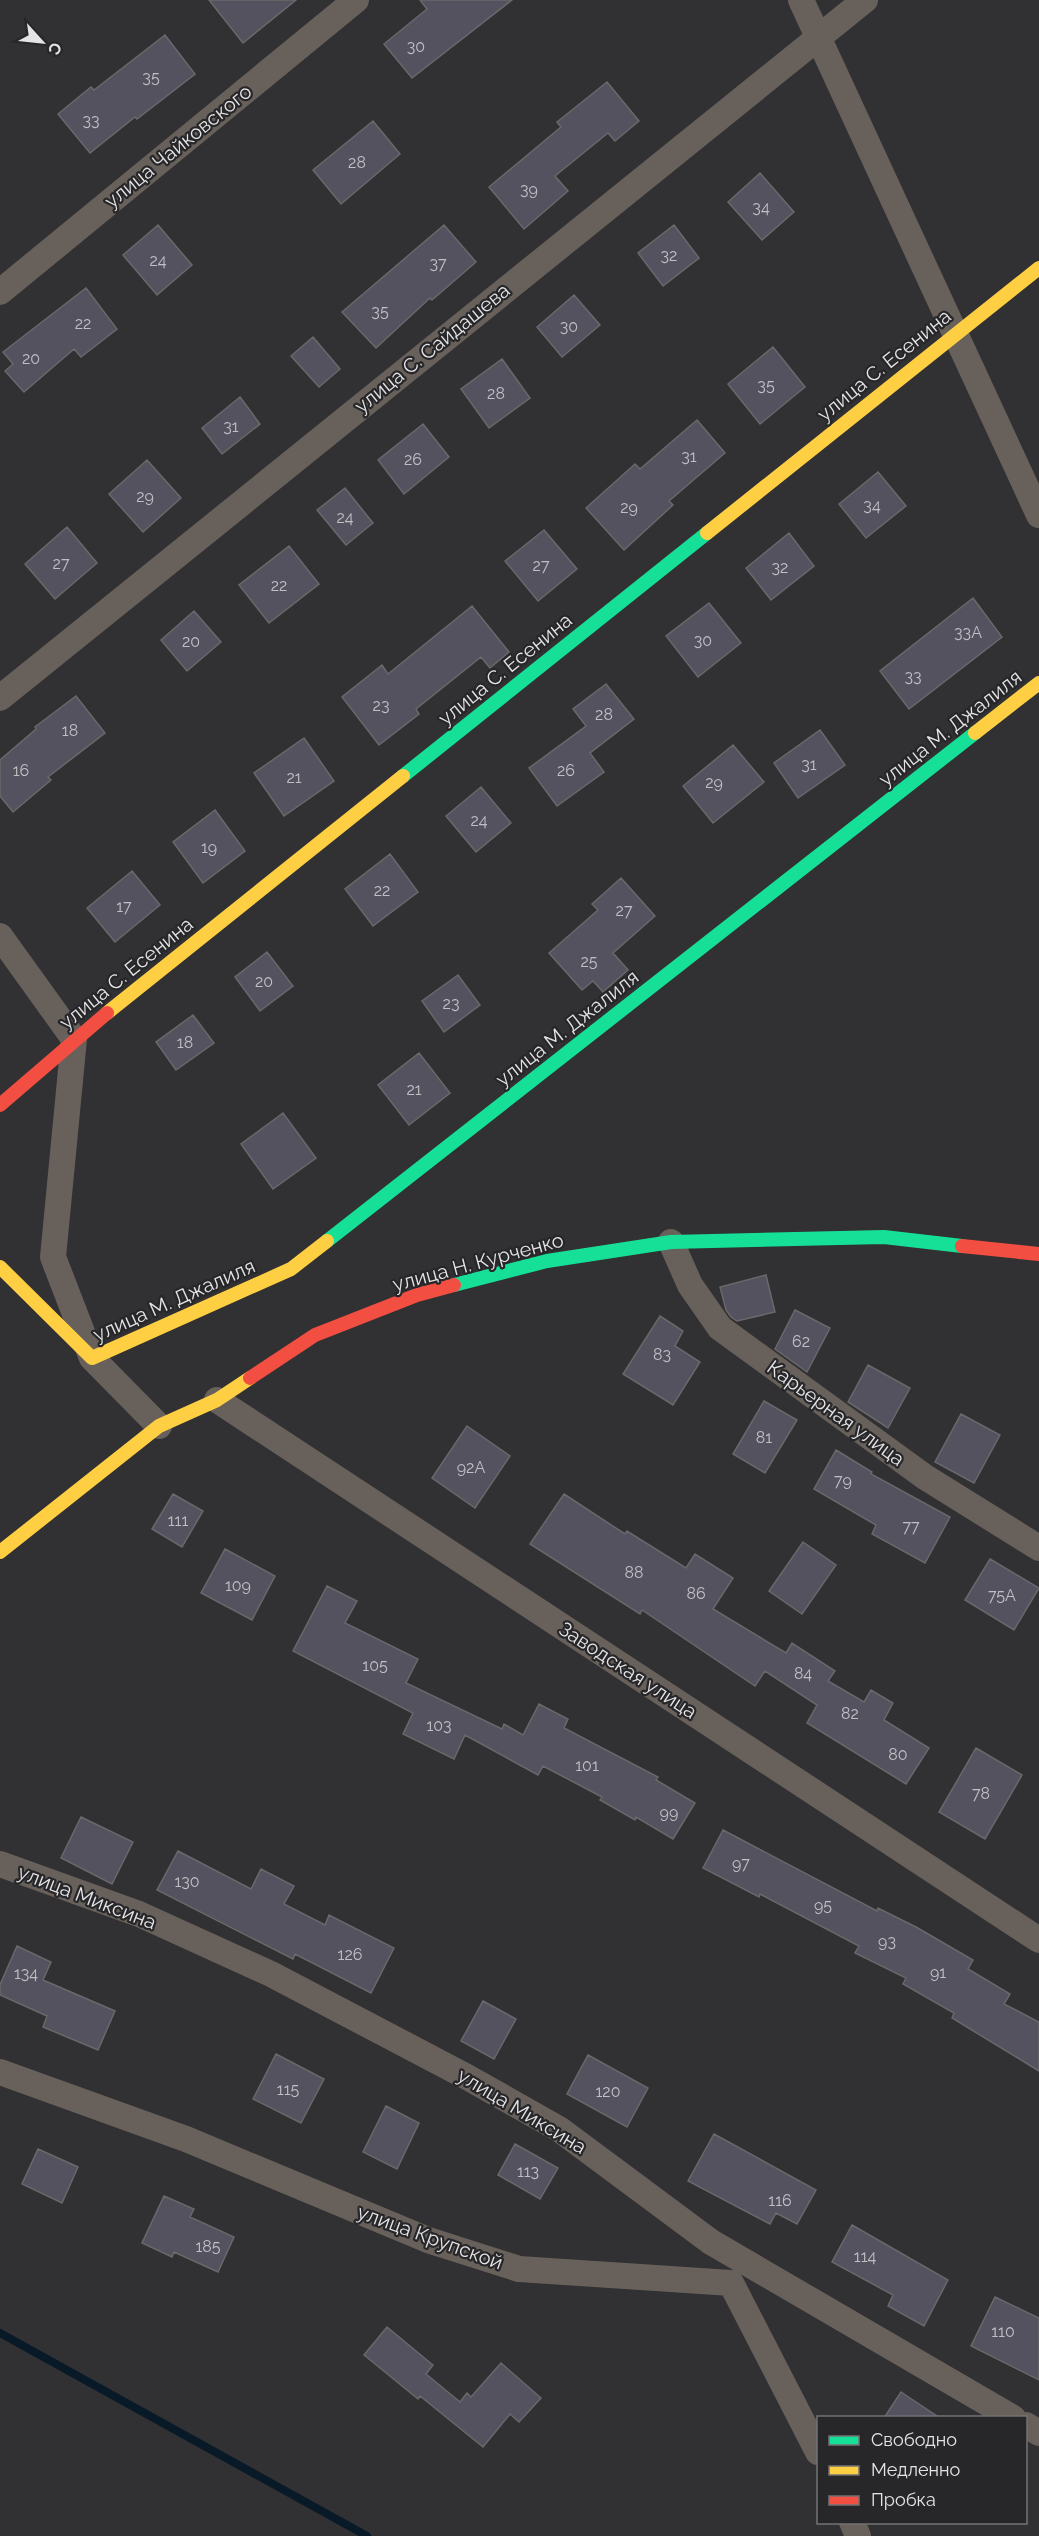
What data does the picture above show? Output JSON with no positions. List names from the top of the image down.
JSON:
{
  "streets": {
    "street": [
      "улица Чайковского",
      "улица С. Сайдашева",
      "улица С. Есенина",
      "улица М. Джалиля",
      "улица Н. Курченко",
      "Карьерная улица",
      "Заводская улица",
      "улица Миксина",
      "улица Крупской"
    ]
  },
  "crossings": [
    ["улица Н. Курченко", "Карьерная улица"],
    ["улица Н. Курченко", "Заводская улица"],
    ["улица Миксина", "улица Крупской"]
  ],
  "house_numbers": [
    "30",
    "35",
    "33",
    "28",
    "39",
    "34",
    "32",
    "24",
    "37",
    "35",
    "22",
    "30",
    "20",
    "35",
    "28",
    "31",
    "31",
    "26",
    "29",
    "34",
    "29",
    "24",
    "27",
    "27",
    "32",
    "22",
    "33А",
    "30",
    "20",
    "33",
    "23",
    "28",
    "18",
    "31",
    "16",
    "26",
    "21",
    "29",
    "24",
    "19",
    "22",
    "17",
    "27",
    "25",
    "20",
    "23",
    "18",
    "21",
    "62",
    "83",
    "81",
    "92А",
    "79",
    "111",
    "77",
    "88",
    "109",
    "86",
    "75А",
    "105",
    "84",
    "82",
    "103",
    "80",
    "101",
    "78",
    "99",
    "97",
    "130",
    "95",
    "93",
    "126",
    "91",
    "134",
    "115",
    "120",
    "113",
    "116",
    "185",
    "114",
    "110"
  ],
  "legend": ["Свободно", "Медленно", "Пробка"],
  "north": "bottom right"
}
